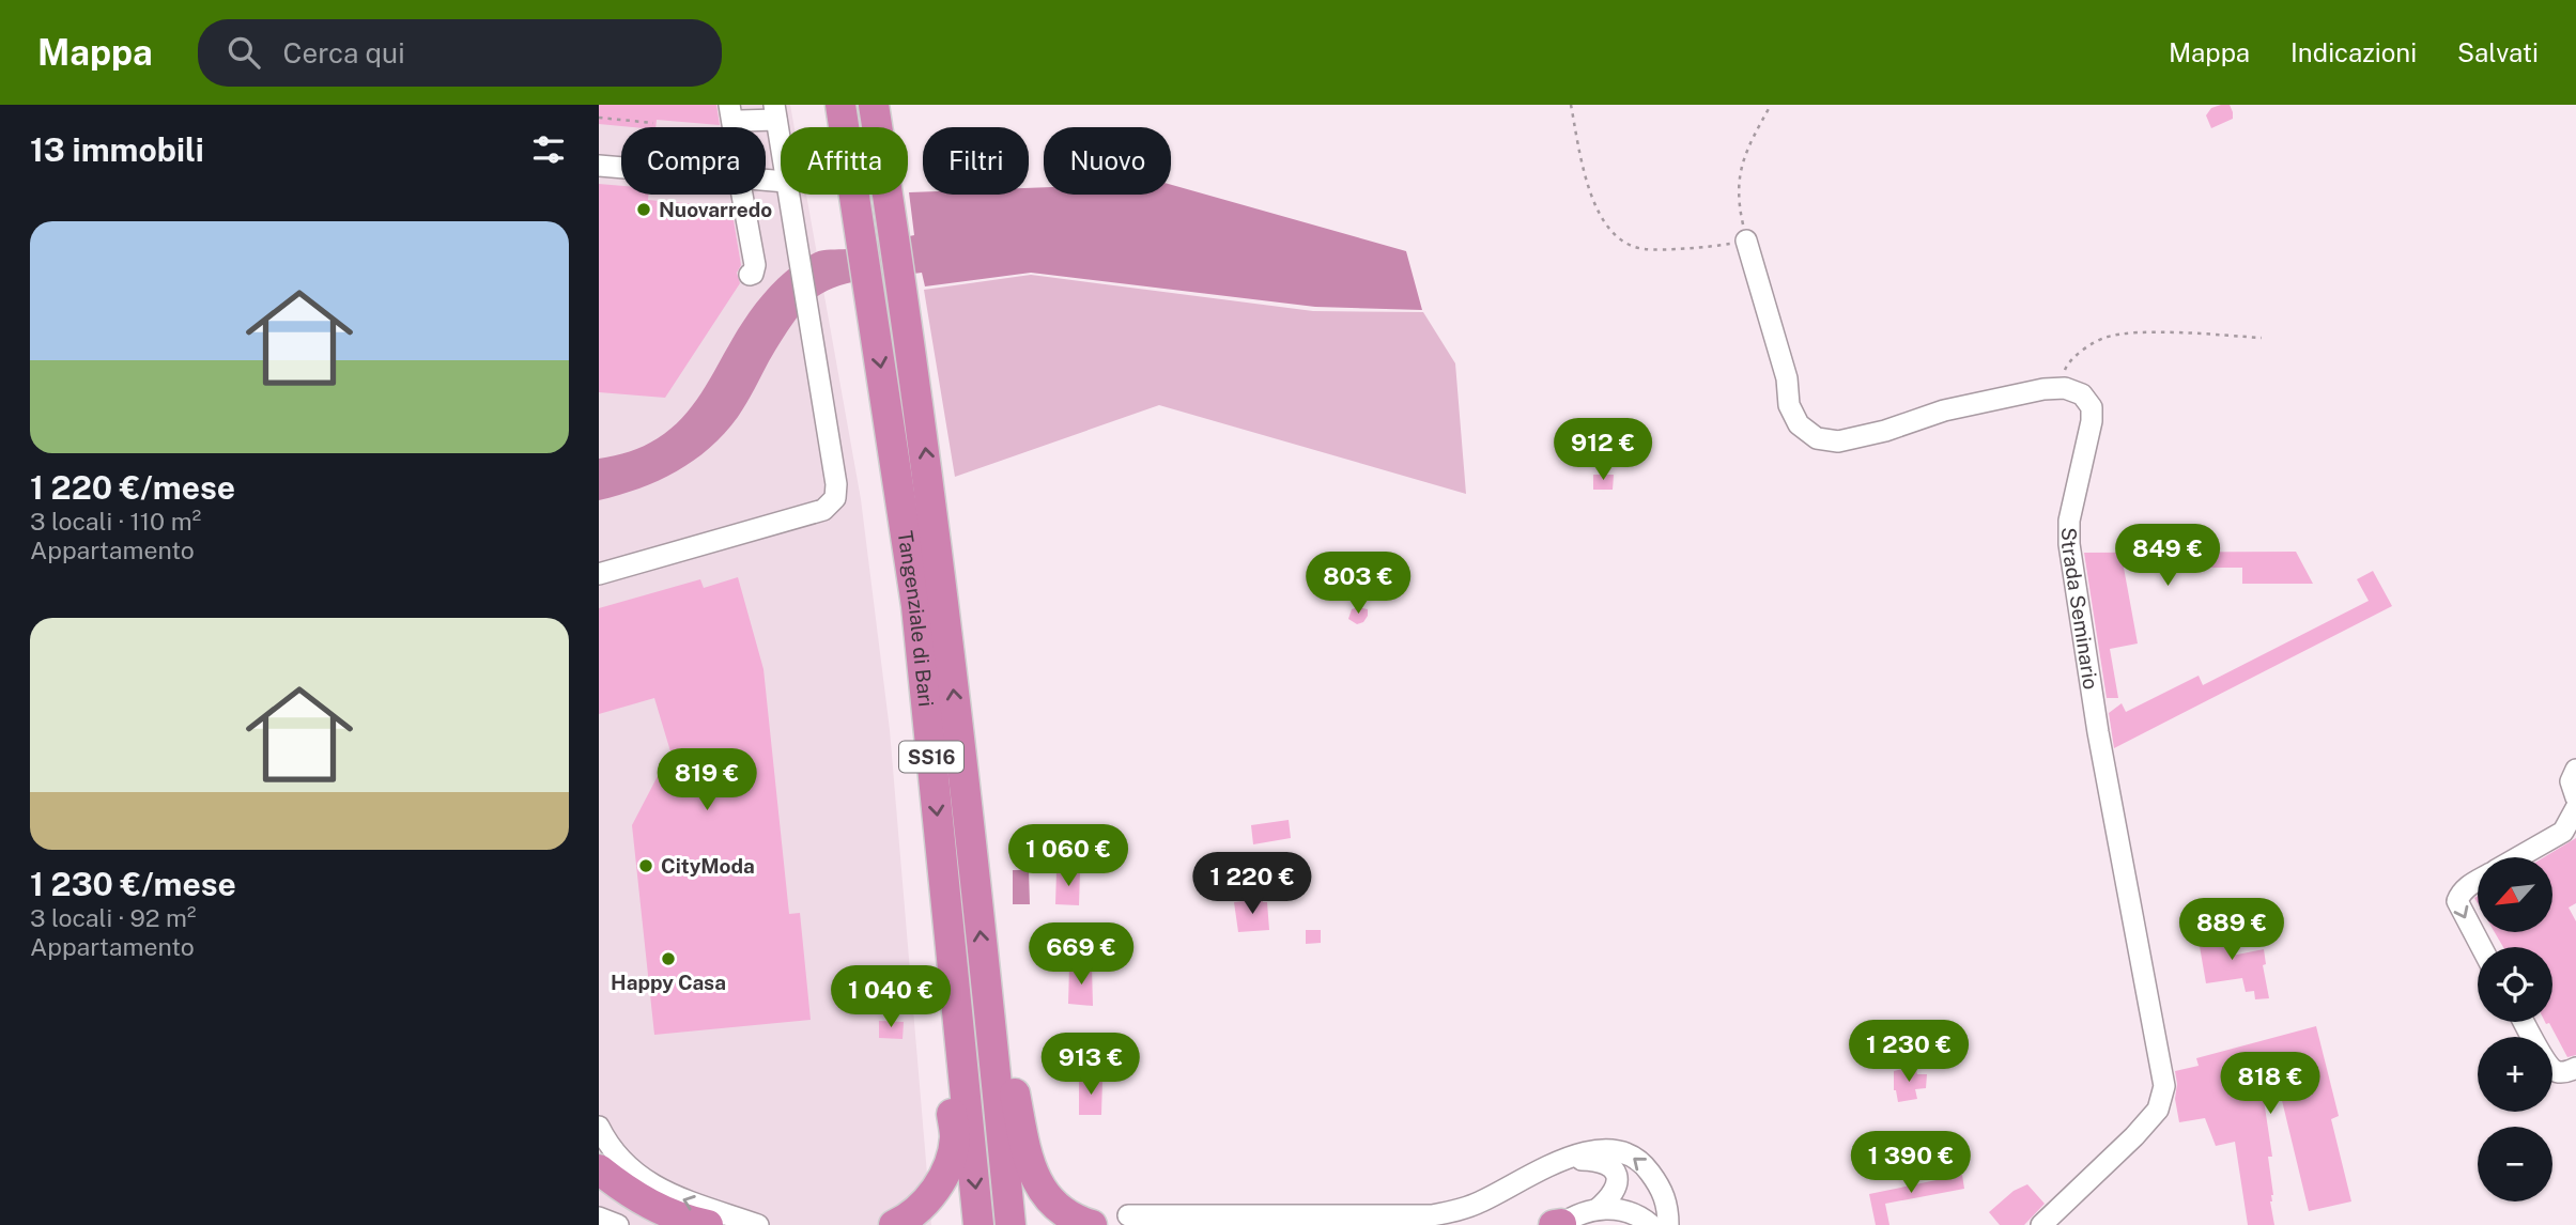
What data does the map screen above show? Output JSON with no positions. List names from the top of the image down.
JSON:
{
  "streets": {
    "highway": ["Tangenziale di Bari", "SS16"],
    "street": ["Strada Seminario"]
  },
  "places": ["Nuovarredo", "CityModa", "Happy Casa"],
  "north": "bottom left",
  "page": {
    "header": "Mappa",
    "search": "Cerca qui",
    "nav": ["Mappa", "Indicazioni", "Salvati"],
    "heading": "13 immobili",
    "chip": [
      "Compra",
      "Affitta",
      "Filtri",
      "Nuovo"
    ],
    "list": [
      {
        "name": "1 220 €/mese",
        "note": "3 locali · 110 m² · Appartamento"
      },
      {
        "name": "1 230 €/mese",
        "note": "3 locali · 92 m² · Appartamento"
      }
    ],
    "price": [
      "912 €",
      "849 €",
      "803 €",
      "819 €",
      "1 060 €",
      "1 220 €",
      "889 €",
      "669 €",
      "1 040 €",
      "1 230 €",
      "913 €",
      "818 €",
      "1 390 €"
    ],
    "map_buttons": ["+", "−"]
  }
}
